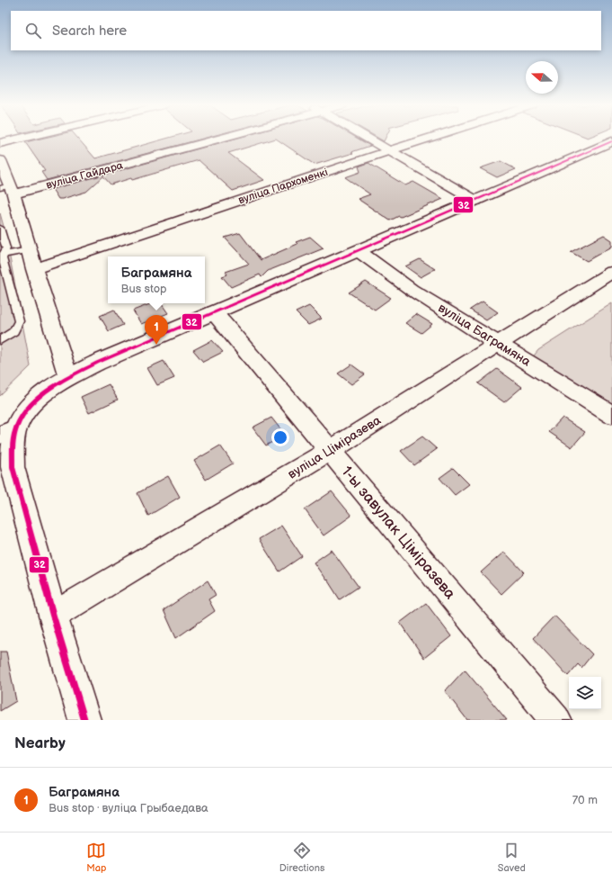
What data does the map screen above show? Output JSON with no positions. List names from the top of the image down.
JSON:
{
  "streets": {
    "street": [
      "вуліца Гайдара",
      "вуліца Пархоменкі",
      "вуліца Баграмяна",
      "вуліца Ціміразева",
      "1-ы завулак Ціміразева"
    ]
  },
  "crossings": [
    ["вуліца Баграмяна", "вуліца Ціміразева"],
    ["вуліца Ціміразева", "1-ы завулак Ціміразева"]
  ],
  "lines": ["transit line 32"],
  "north": "left",
  "page": {
    "search": "Search here",
    "popup": ["Баграмяна", "Bus stop"],
    "pins": "1",
    "heading": "Nearby",
    "list": [
      {
        "mark": "1",
        "name": "Баграмяна",
        "note": "Bus stop · вуліца Грыбаедава",
        "value": "70 m"
      }
    ],
    "nav": ["Map", "Directions", "Saved"]
  }
}
